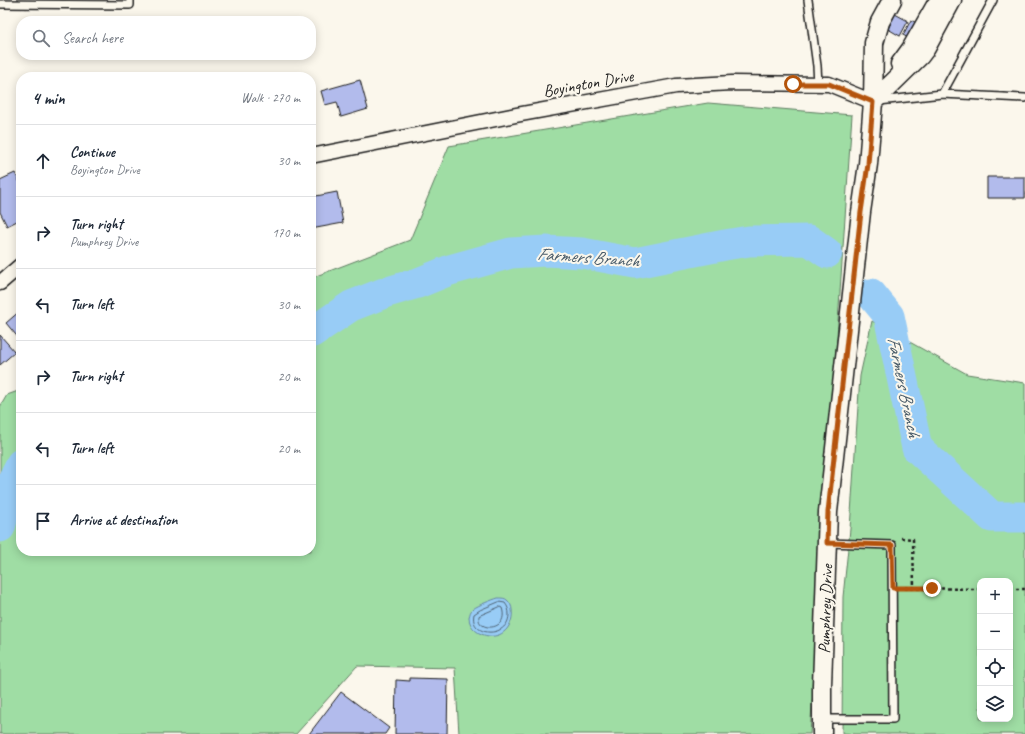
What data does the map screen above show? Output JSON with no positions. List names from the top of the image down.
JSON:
{
  "streets": {
    "street": ["Boyington Drive", "Pumphrey Drive"]
  },
  "crossings": [
    ["Boyington Drive", "Pumphrey Drive"]
  ],
  "water": ["Farmers Branch"],
  "page": {
    "search": "Search here",
    "heading": ["4 min", "Walk · 270 m"],
    "list": [
      ["Continue", "Boyington Drive", "30 m"],
      ["Turn right", "Pumphrey Drive", "170 m"],
      ["Turn left", "30 m"],
      ["Turn right", "20 m"],
      ["Turn left", "20 m"],
      "Arrive at destination"
    ],
    "map_buttons": ["+", "−"]
  }
}
